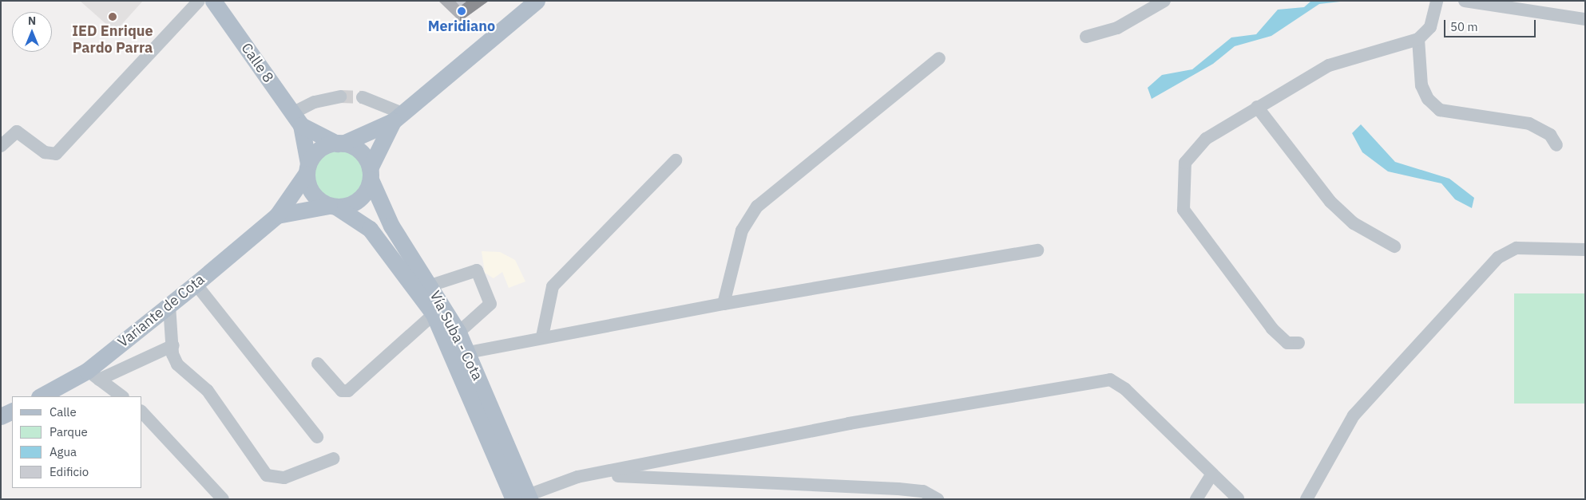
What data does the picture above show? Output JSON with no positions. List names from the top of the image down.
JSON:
{
  "streets": {
    "main road": ["Calle 8", "Variante de Cota", "Vía Suba - Cota"]
  },
  "crossings": [
    ["Variante de Cota", "Vía Suba - Cota"]
  ],
  "places": ["Meridiano", "IED Enrique Pardo Parra"],
  "legend": [
    "Calle",
    "Parque",
    "Agua",
    "Edificio"
  ],
  "scale_bar": "50 m",
  "north": "top"
}
